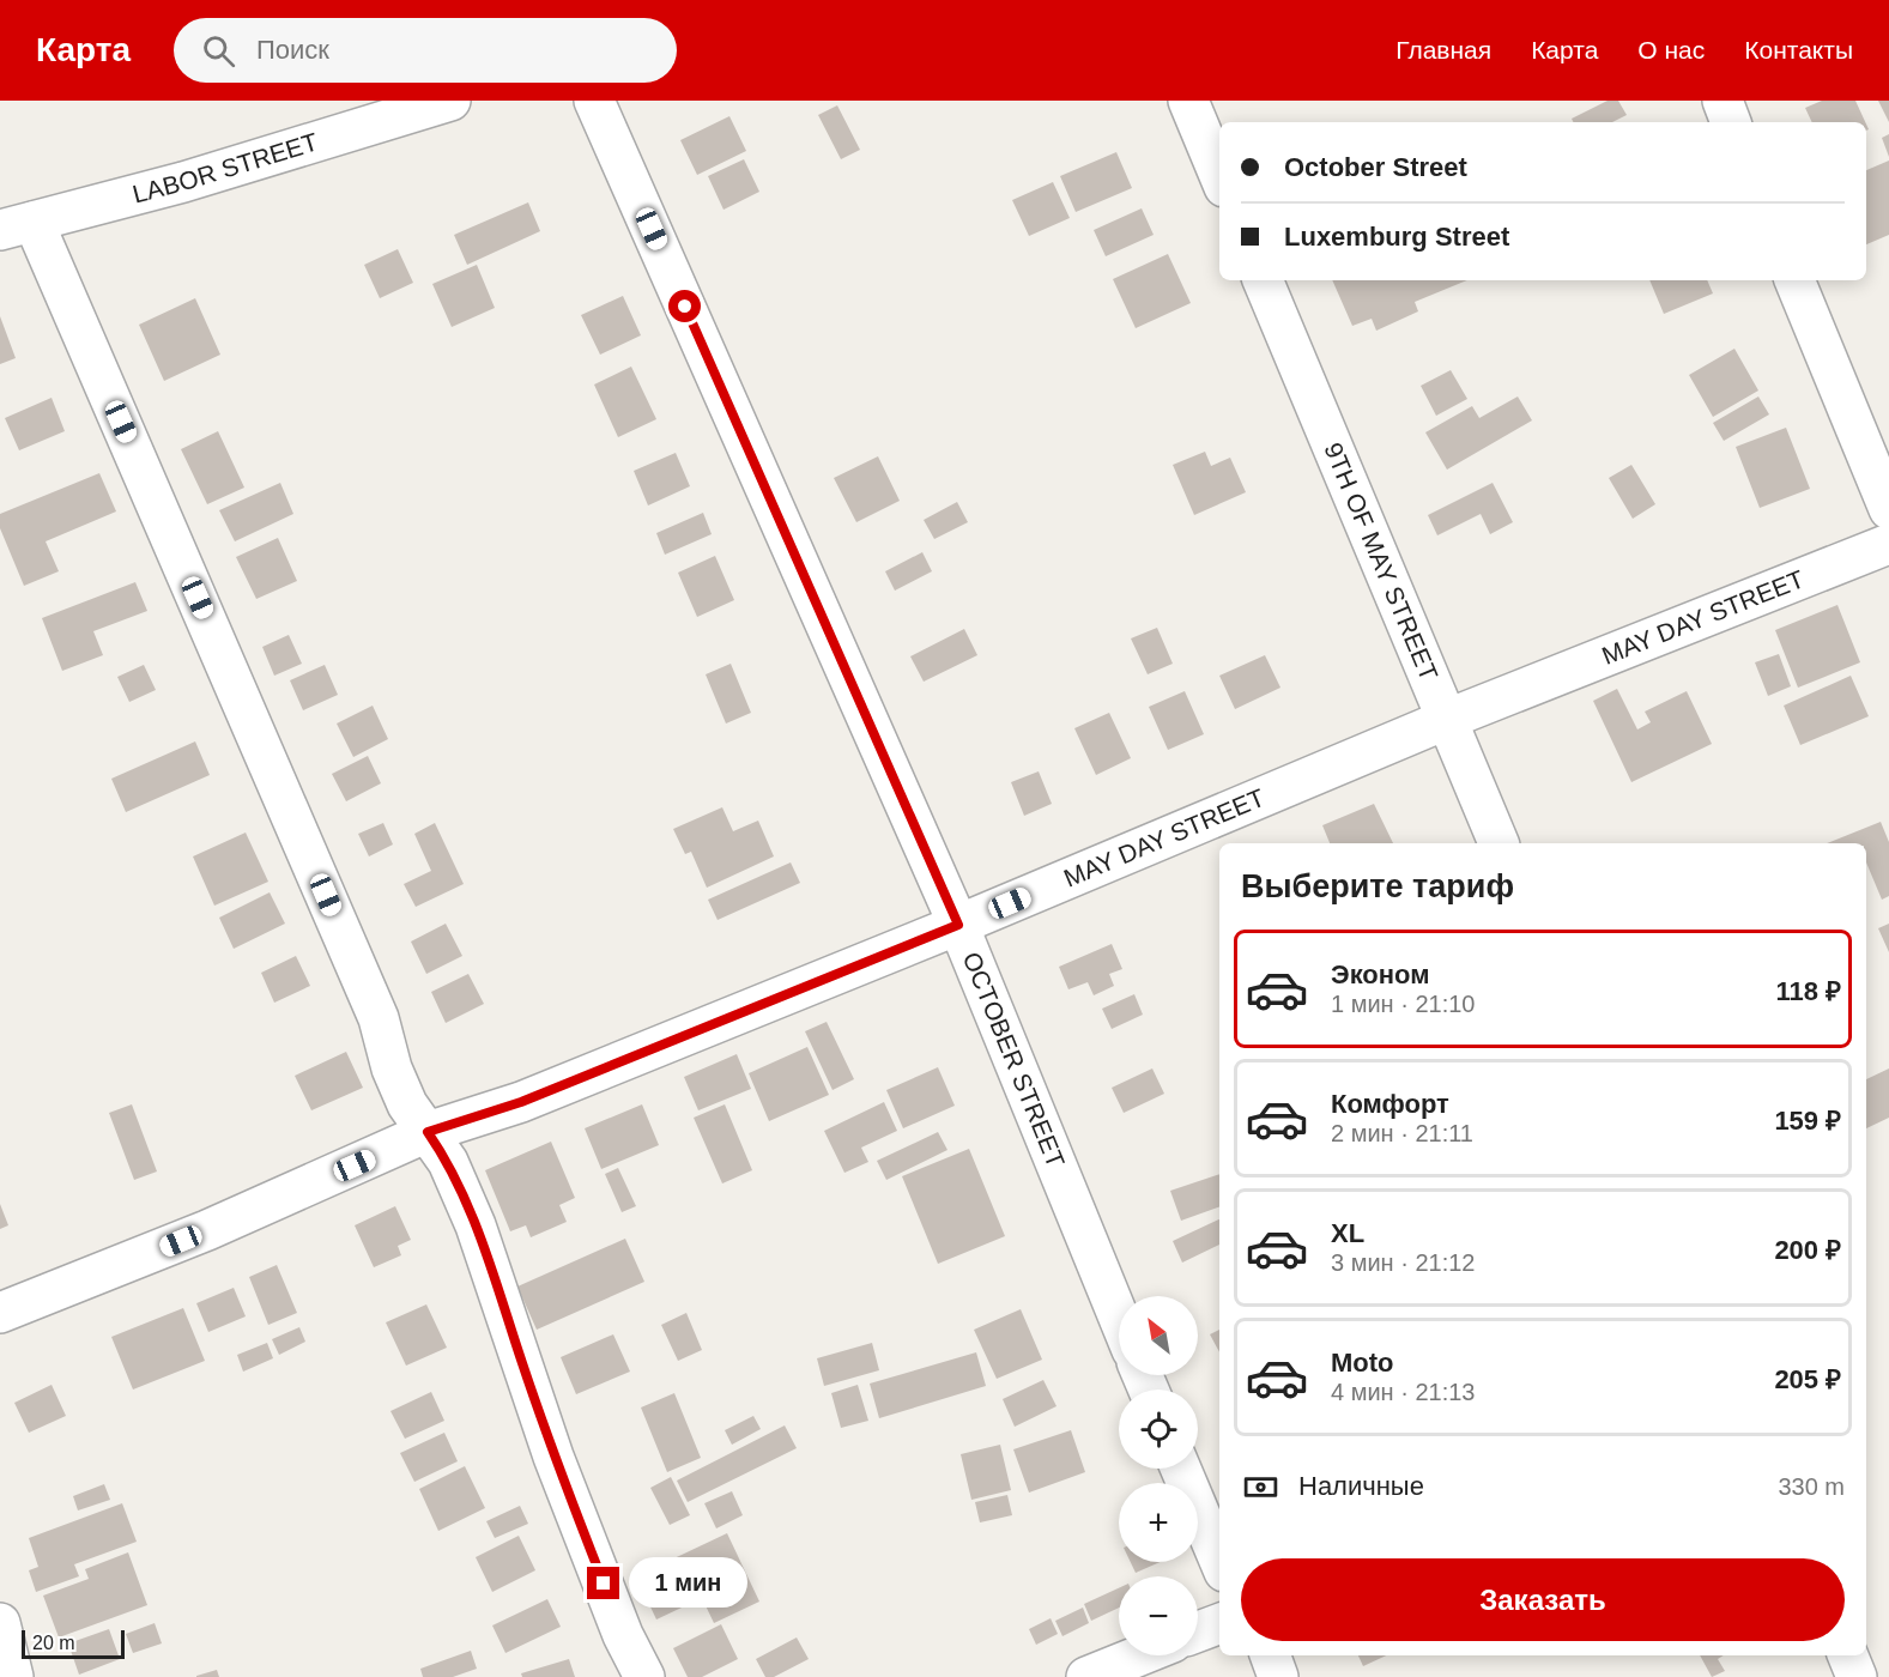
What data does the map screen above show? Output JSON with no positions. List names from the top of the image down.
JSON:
{
  "streets": {
    "street": [
      "LABOR STREET",
      "9TH OF MAY STREET",
      "MAY DAY STREET",
      "OCTOBER STREET"
    ]
  },
  "crossings": [
    ["9TH OF MAY STREET", "MAY DAY STREET"],
    ["MAY DAY STREET", "OCTOBER STREET"]
  ],
  "scale_bar": "20 m",
  "north": "top left",
  "page": {
    "header": "Карта",
    "search": "Поиск",
    "nav": [
      "Главная",
      "Карта",
      "О нас",
      "Контакты"
    ],
    "banner": ["October Street", "Luxemburg Street"],
    "heading": "Выберите тариф",
    "list": [
      {
        "name": "Эконом",
        "note": "1 мин · 21:10",
        "value": "118 ₽"
      },
      {
        "name": "Комфорт",
        "note": "2 мин · 21:11",
        "value": "159 ₽"
      },
      {
        "name": "XL",
        "note": "3 мин · 21:12",
        "value": "200 ₽"
      },
      {
        "name": "Moto",
        "note": "4 мин · 21:13",
        "value": "205 ₽"
      }
    ],
    "map_buttons": ["+", "−"],
    "pay": ["Наличные", "330 m"],
    "buttons": "Заказать",
    "bubble": "1 мин",
    "scale": "20 m"
  }
}
